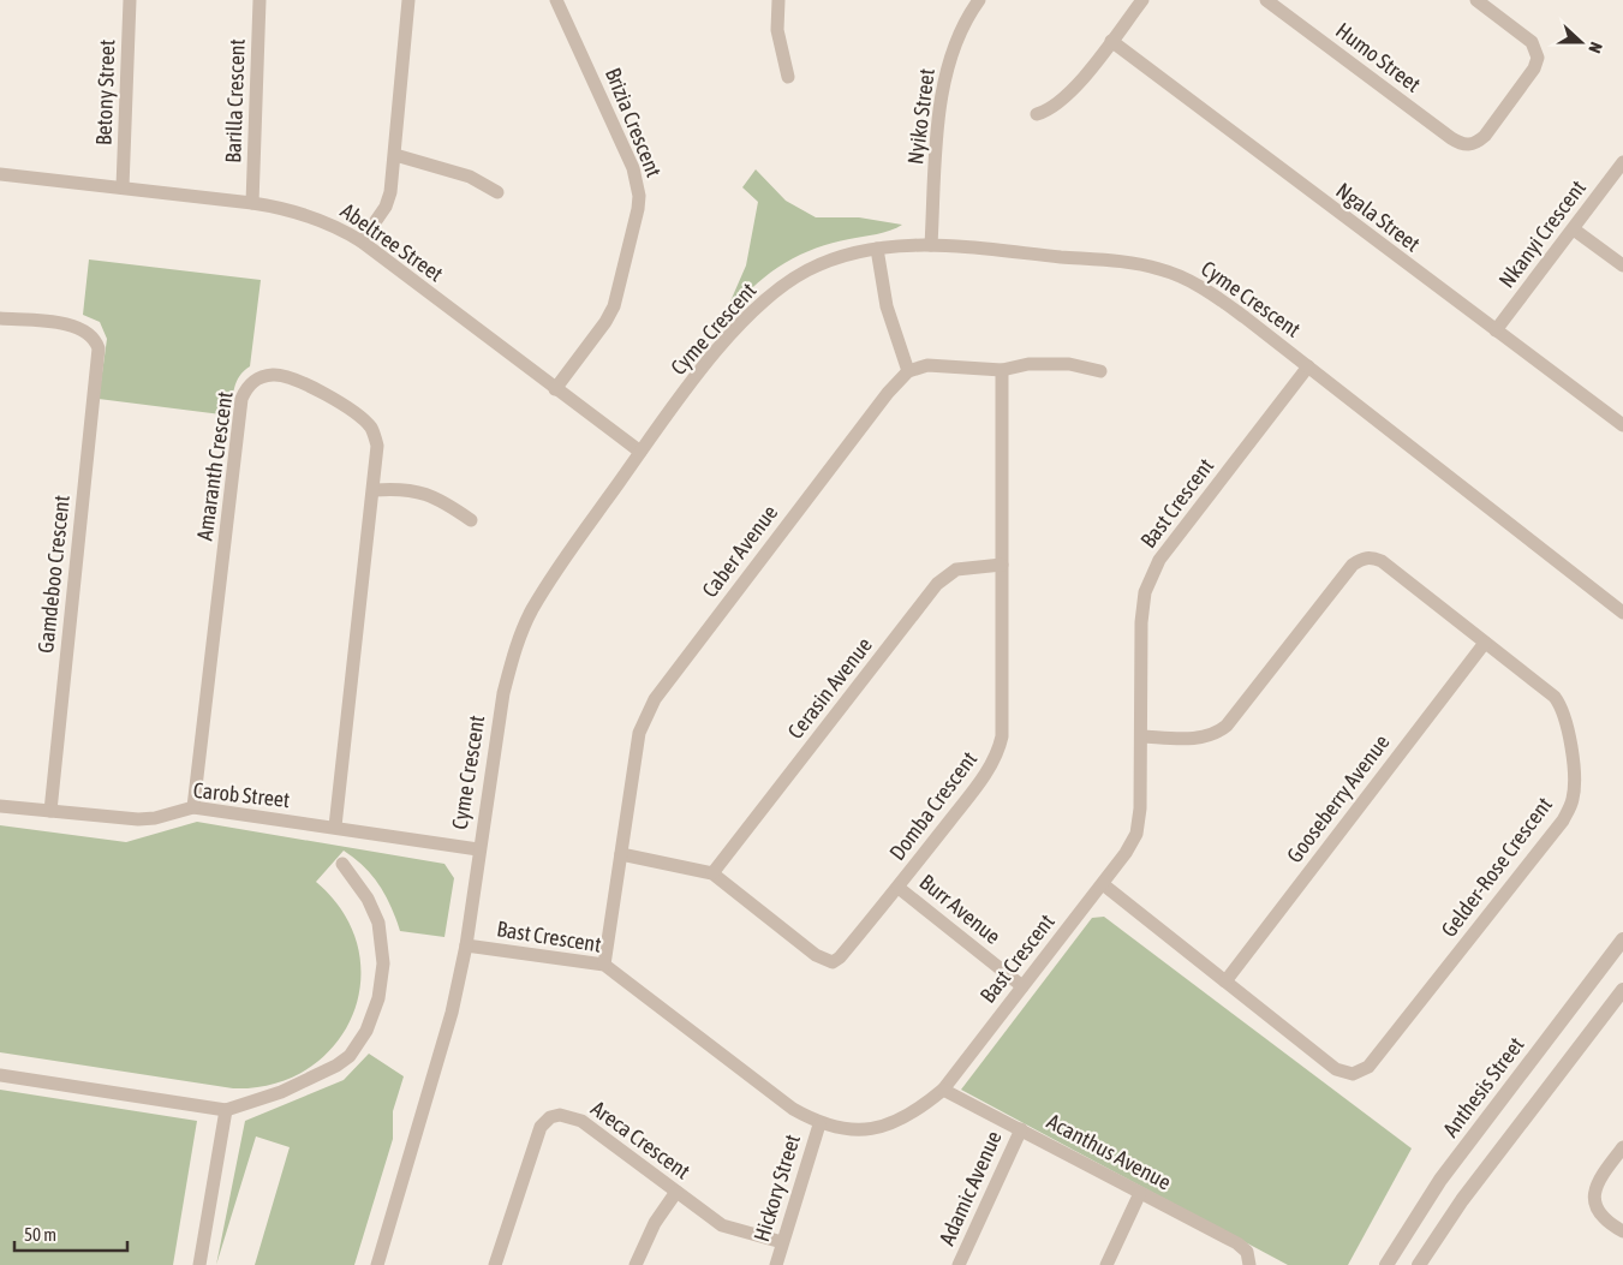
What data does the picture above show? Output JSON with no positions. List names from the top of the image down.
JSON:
{
  "streets": {
    "street": [
      "Humo Street",
      "Betony Street",
      "Barilla Crescent",
      "Nyiko Street",
      "Brizia Crescent",
      "Ngala Street",
      "Nkanyi Crescent",
      "Abeltree Street",
      "Cyme Crescent",
      "Amaranth Crescent",
      "Bast Crescent",
      "Caber Avenue",
      "Gamdeboo Crescent",
      "Cerasin Avenue",
      "Carob Street",
      "Gooseberry Avenue",
      "Domba Crescent",
      "Gelder-Rose Crescent",
      "Burr Avenue",
      "Anthesis Street",
      "Areca Crescent",
      "Acanthus Avenue",
      "Hickory Street",
      "Adamic Avenue"
    ]
  },
  "crossings": [
    ["Betony Street", "Abeltree Street"],
    ["Barilla Crescent", "Abeltree Street"],
    ["Nyiko Street", "Cyme Crescent"],
    ["Brizia Crescent", "Abeltree Street"],
    ["Ngala Street", "Nkanyi Crescent"],
    ["Abeltree Street", "Cyme Crescent"],
    ["Cyme Crescent", "Bast Crescent"],
    ["Cyme Crescent", "Carob Street"],
    ["Amaranth Crescent", "Carob Street"],
    ["Bast Crescent", "Caber Avenue"],
    ["Bast Crescent", "Gelder-Rose Crescent"],
    ["Bast Crescent", "Burr Avenue"],
    ["Bast Crescent", "Acanthus Avenue"],
    ["Bast Crescent", "Hickory Street"],
    ["Caber Avenue", "Domba Crescent"],
    ["Gamdeboo Crescent", "Carob Street"],
    ["Cerasin Avenue", "Domba Crescent"],
    ["Gooseberry Avenue", "Gelder-Rose Crescent"],
    ["Domba Crescent", "Burr Avenue"],
    ["Areca Crescent", "Hickory Street"],
    ["Acanthus Avenue", "Adamic Avenue"]
  ],
  "scale_bar": "50 m",
  "north": "right"
}
